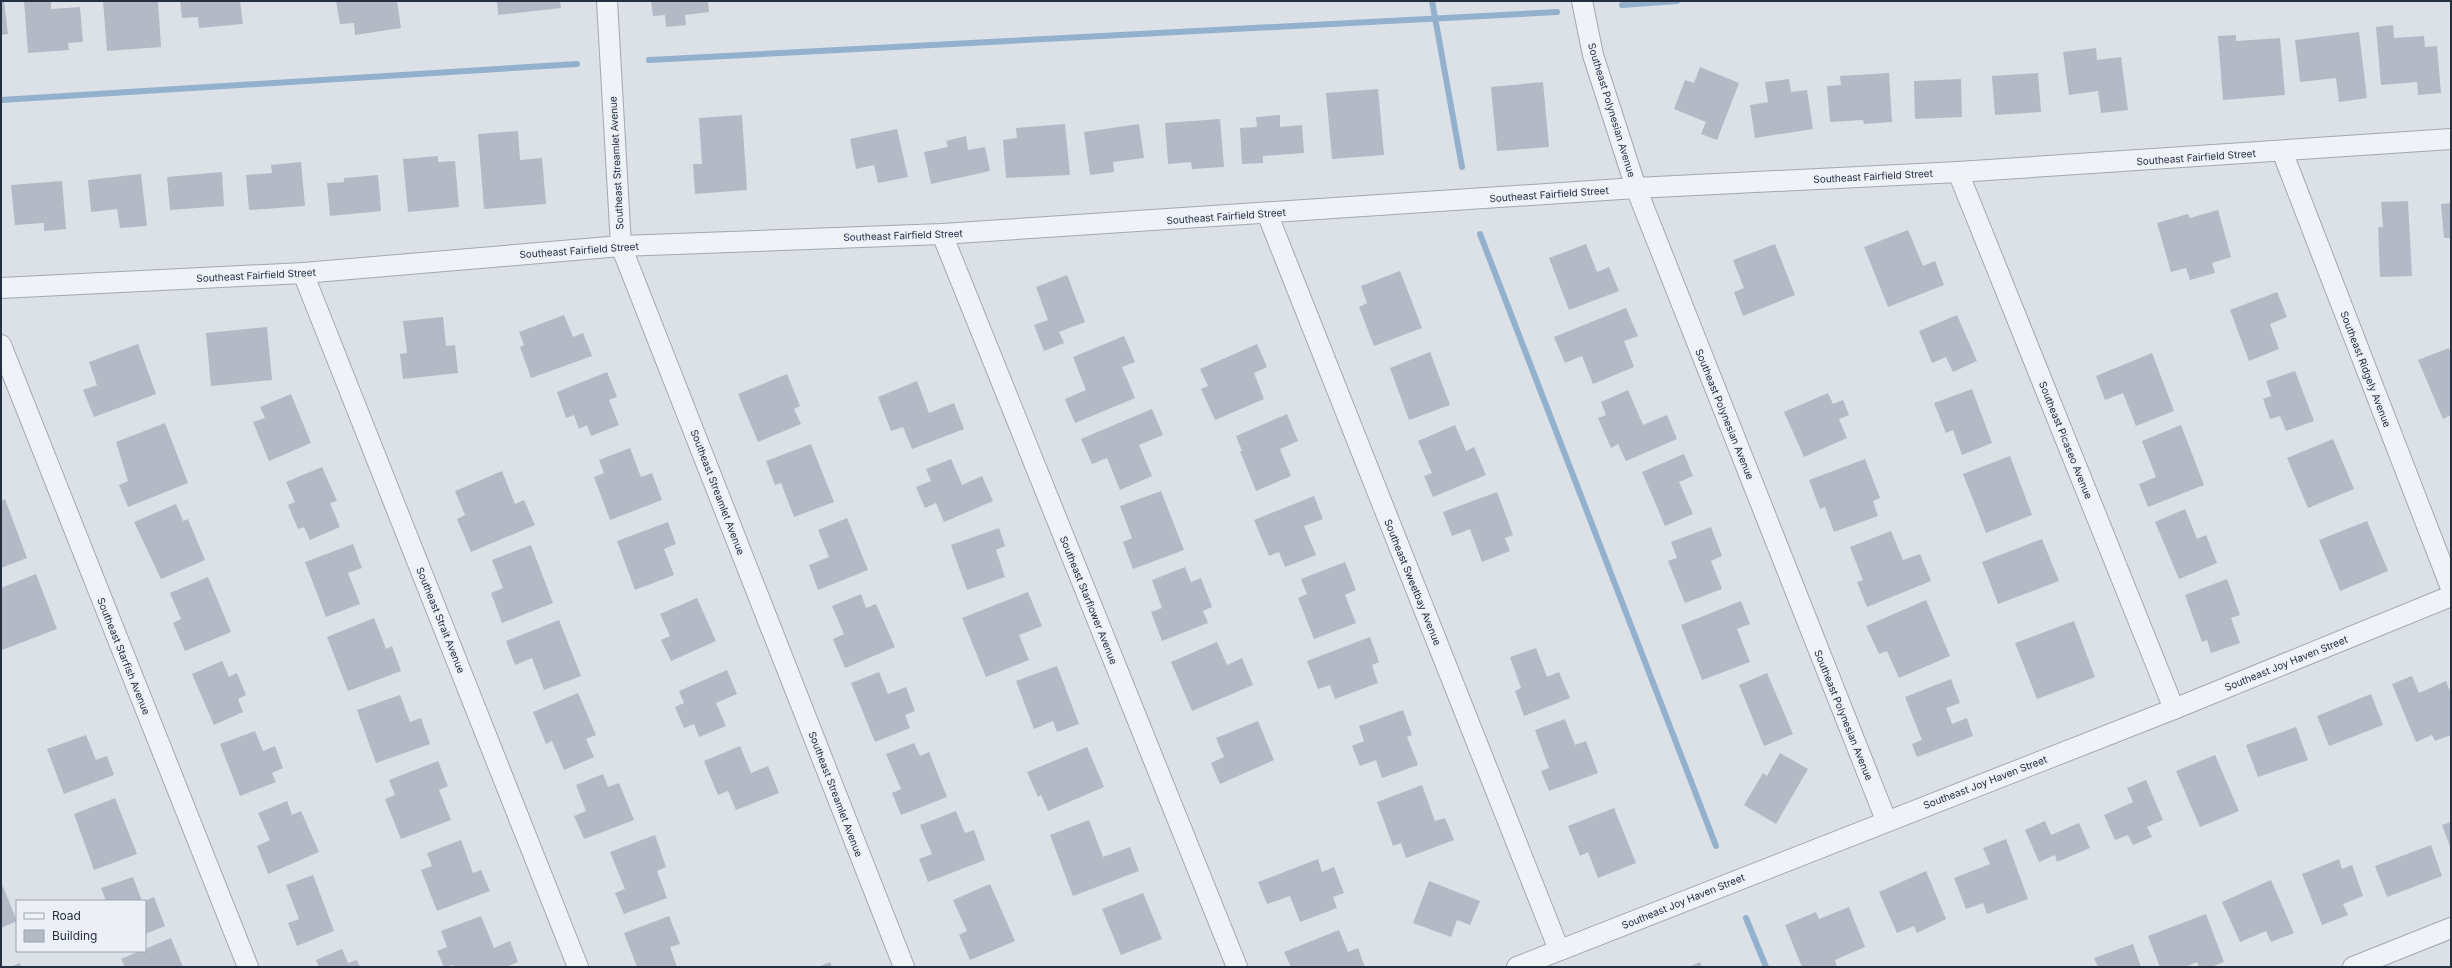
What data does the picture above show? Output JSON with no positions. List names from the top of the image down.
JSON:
{
  "streets": {
    "street": [
      "Southeast Polynesian Avenue",
      "Southeast Fairfield Street",
      "Southeast Streamlet Avenue",
      "Southeast Ridgely Avenue",
      "Southeast Picaseo Avenue",
      "Southeast Sweetbay Avenue",
      "Southeast Starflower Avenue",
      "Southeast Strait Avenue",
      "Southeast Starfish Avenue",
      "Southeast Joy Haven Street"
    ]
  },
  "crossings": [
    ["Southeast Polynesian Avenue", "Southeast Fairfield Street"],
    ["Southeast Polynesian Avenue", "Southeast Joy Haven Street"],
    ["Southeast Fairfield Street", "Southeast Streamlet Avenue"],
    ["Southeast Fairfield Street", "Southeast Ridgely Avenue"],
    ["Southeast Fairfield Street", "Southeast Picaseo Avenue"],
    ["Southeast Fairfield Street", "Southeast Sweetbay Avenue"],
    ["Southeast Fairfield Street", "Southeast Starflower Avenue"],
    ["Southeast Fairfield Street", "Southeast Strait Avenue"],
    ["Southeast Picaseo Avenue", "Southeast Joy Haven Street"],
    ["Southeast Sweetbay Avenue", "Southeast Joy Haven Street"]
  ],
  "legend": ["Road", "Building"]
}
